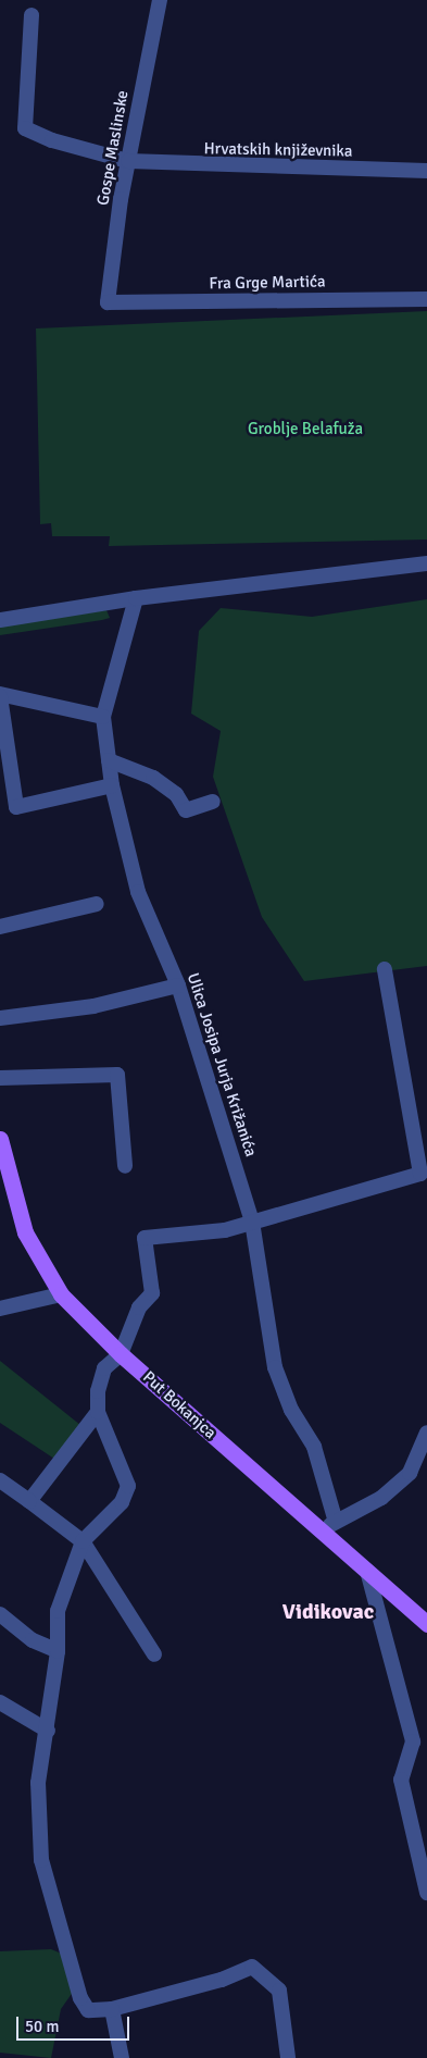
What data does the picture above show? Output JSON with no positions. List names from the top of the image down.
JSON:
{
  "streets": {
    "main road": ["Put Bokanjca"],
    "street": [
      "Gospe Maslinske",
      "Hrvatskih književnika",
      "Fra Grge Martića",
      "Ulica Josipa Jurja Križanića"
    ]
  },
  "crossings": [
    ["Gospe Maslinske", "Hrvatskih književnika"],
    ["Gospe Maslinske", "Fra Grge Martića"]
  ],
  "districts": ["Vidikovac"],
  "parks": ["Groblje Belafuža"],
  "scale_bar": "50 m"
}
